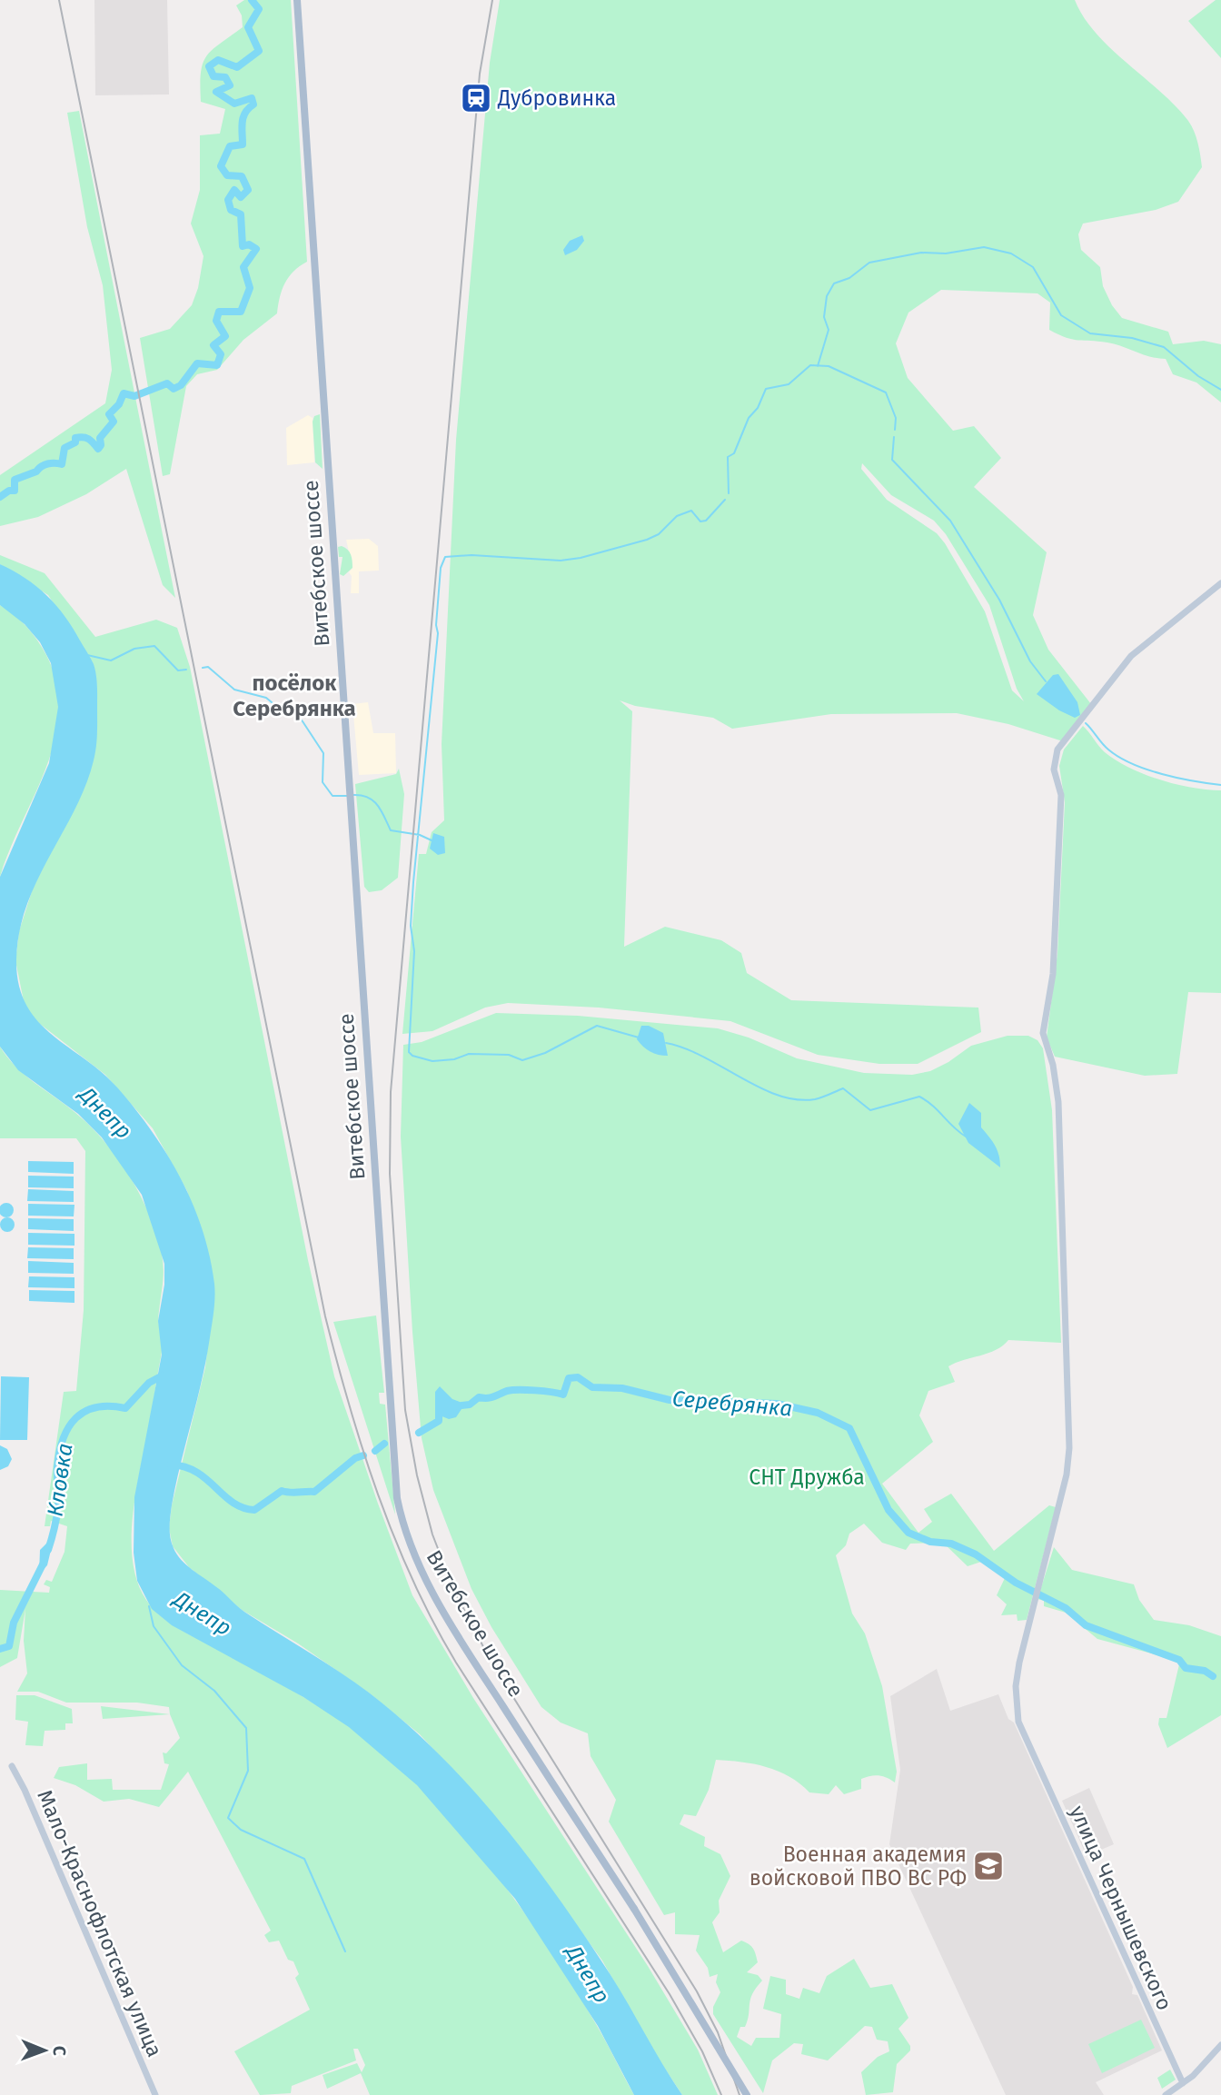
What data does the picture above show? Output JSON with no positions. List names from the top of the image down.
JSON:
{
  "streets": {
    "main road": ["Витебское шоссе"],
    "street": ["улица Чернышевского", "Мало-Краснофлотская улица"]
  },
  "districts": ["посёлок Серебрянка"],
  "water": ["Днепр", "Серебрянка", "Кловка"],
  "parks": ["СНТ Дружба"],
  "places": {
    "station": ["Дубровинка"],
    "school or university": ["Военная академия войсковой ПВО ВС РФ"]
  },
  "north": "right"
}
